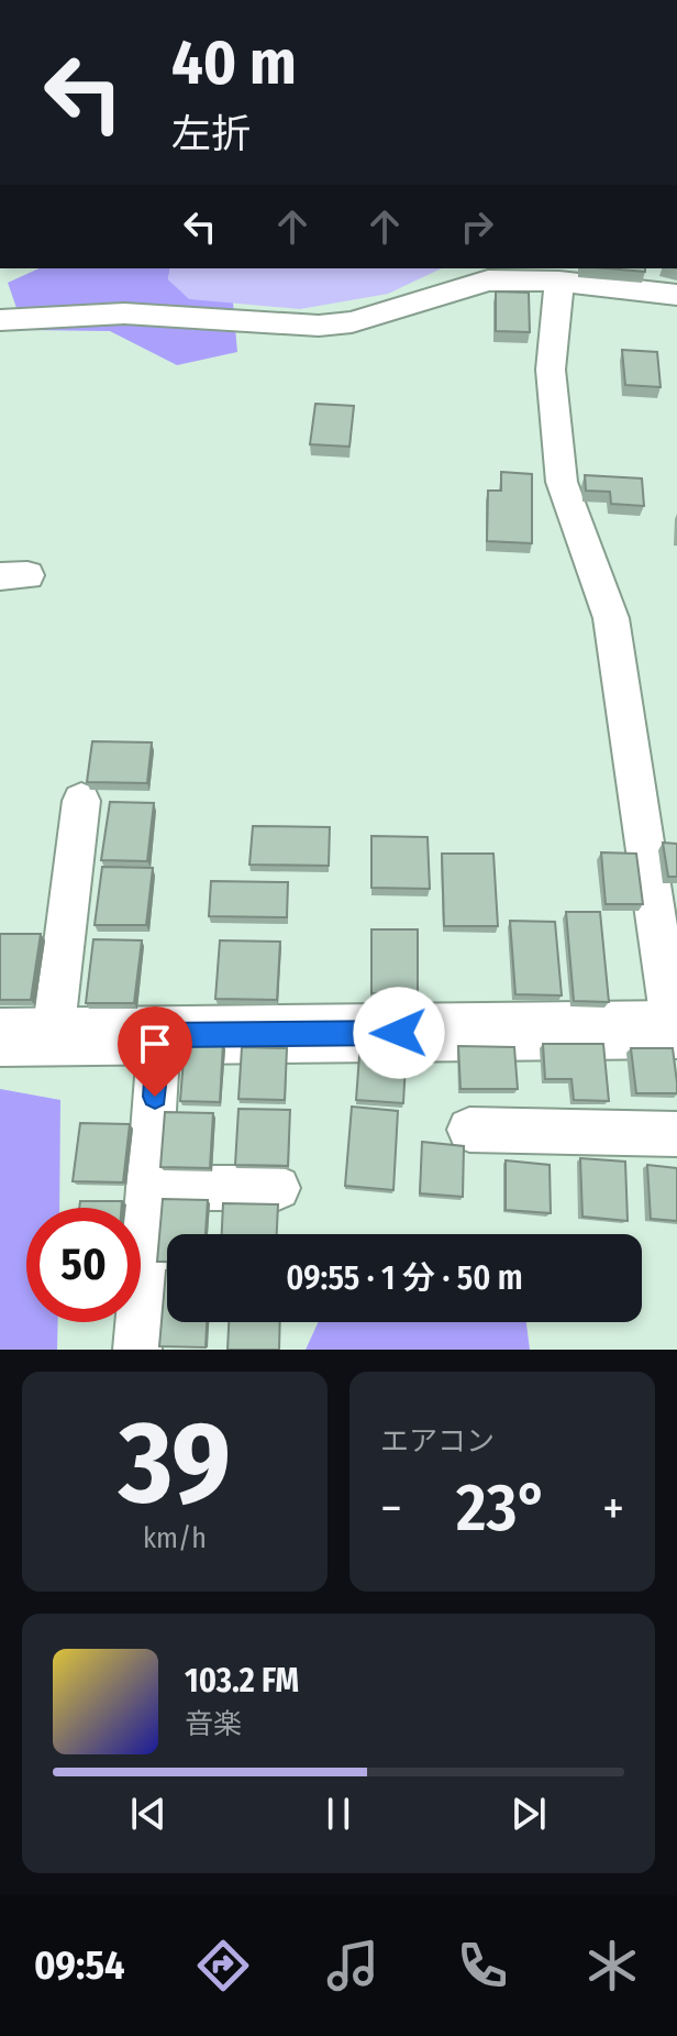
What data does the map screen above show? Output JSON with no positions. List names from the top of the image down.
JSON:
{
  "page": {
    "turn": ["40 m", "左折"],
    "limit": "50",
    "trip": "09:55 · 1 分 · 50 m",
    "tile": [
      ["39", "km/h"],
      "エアコン"
    ],
    "heat": ["−", "23°", "+"],
    "song": ["103.2 FM", "音楽"],
    "tabs": "09:54"
  }
}
